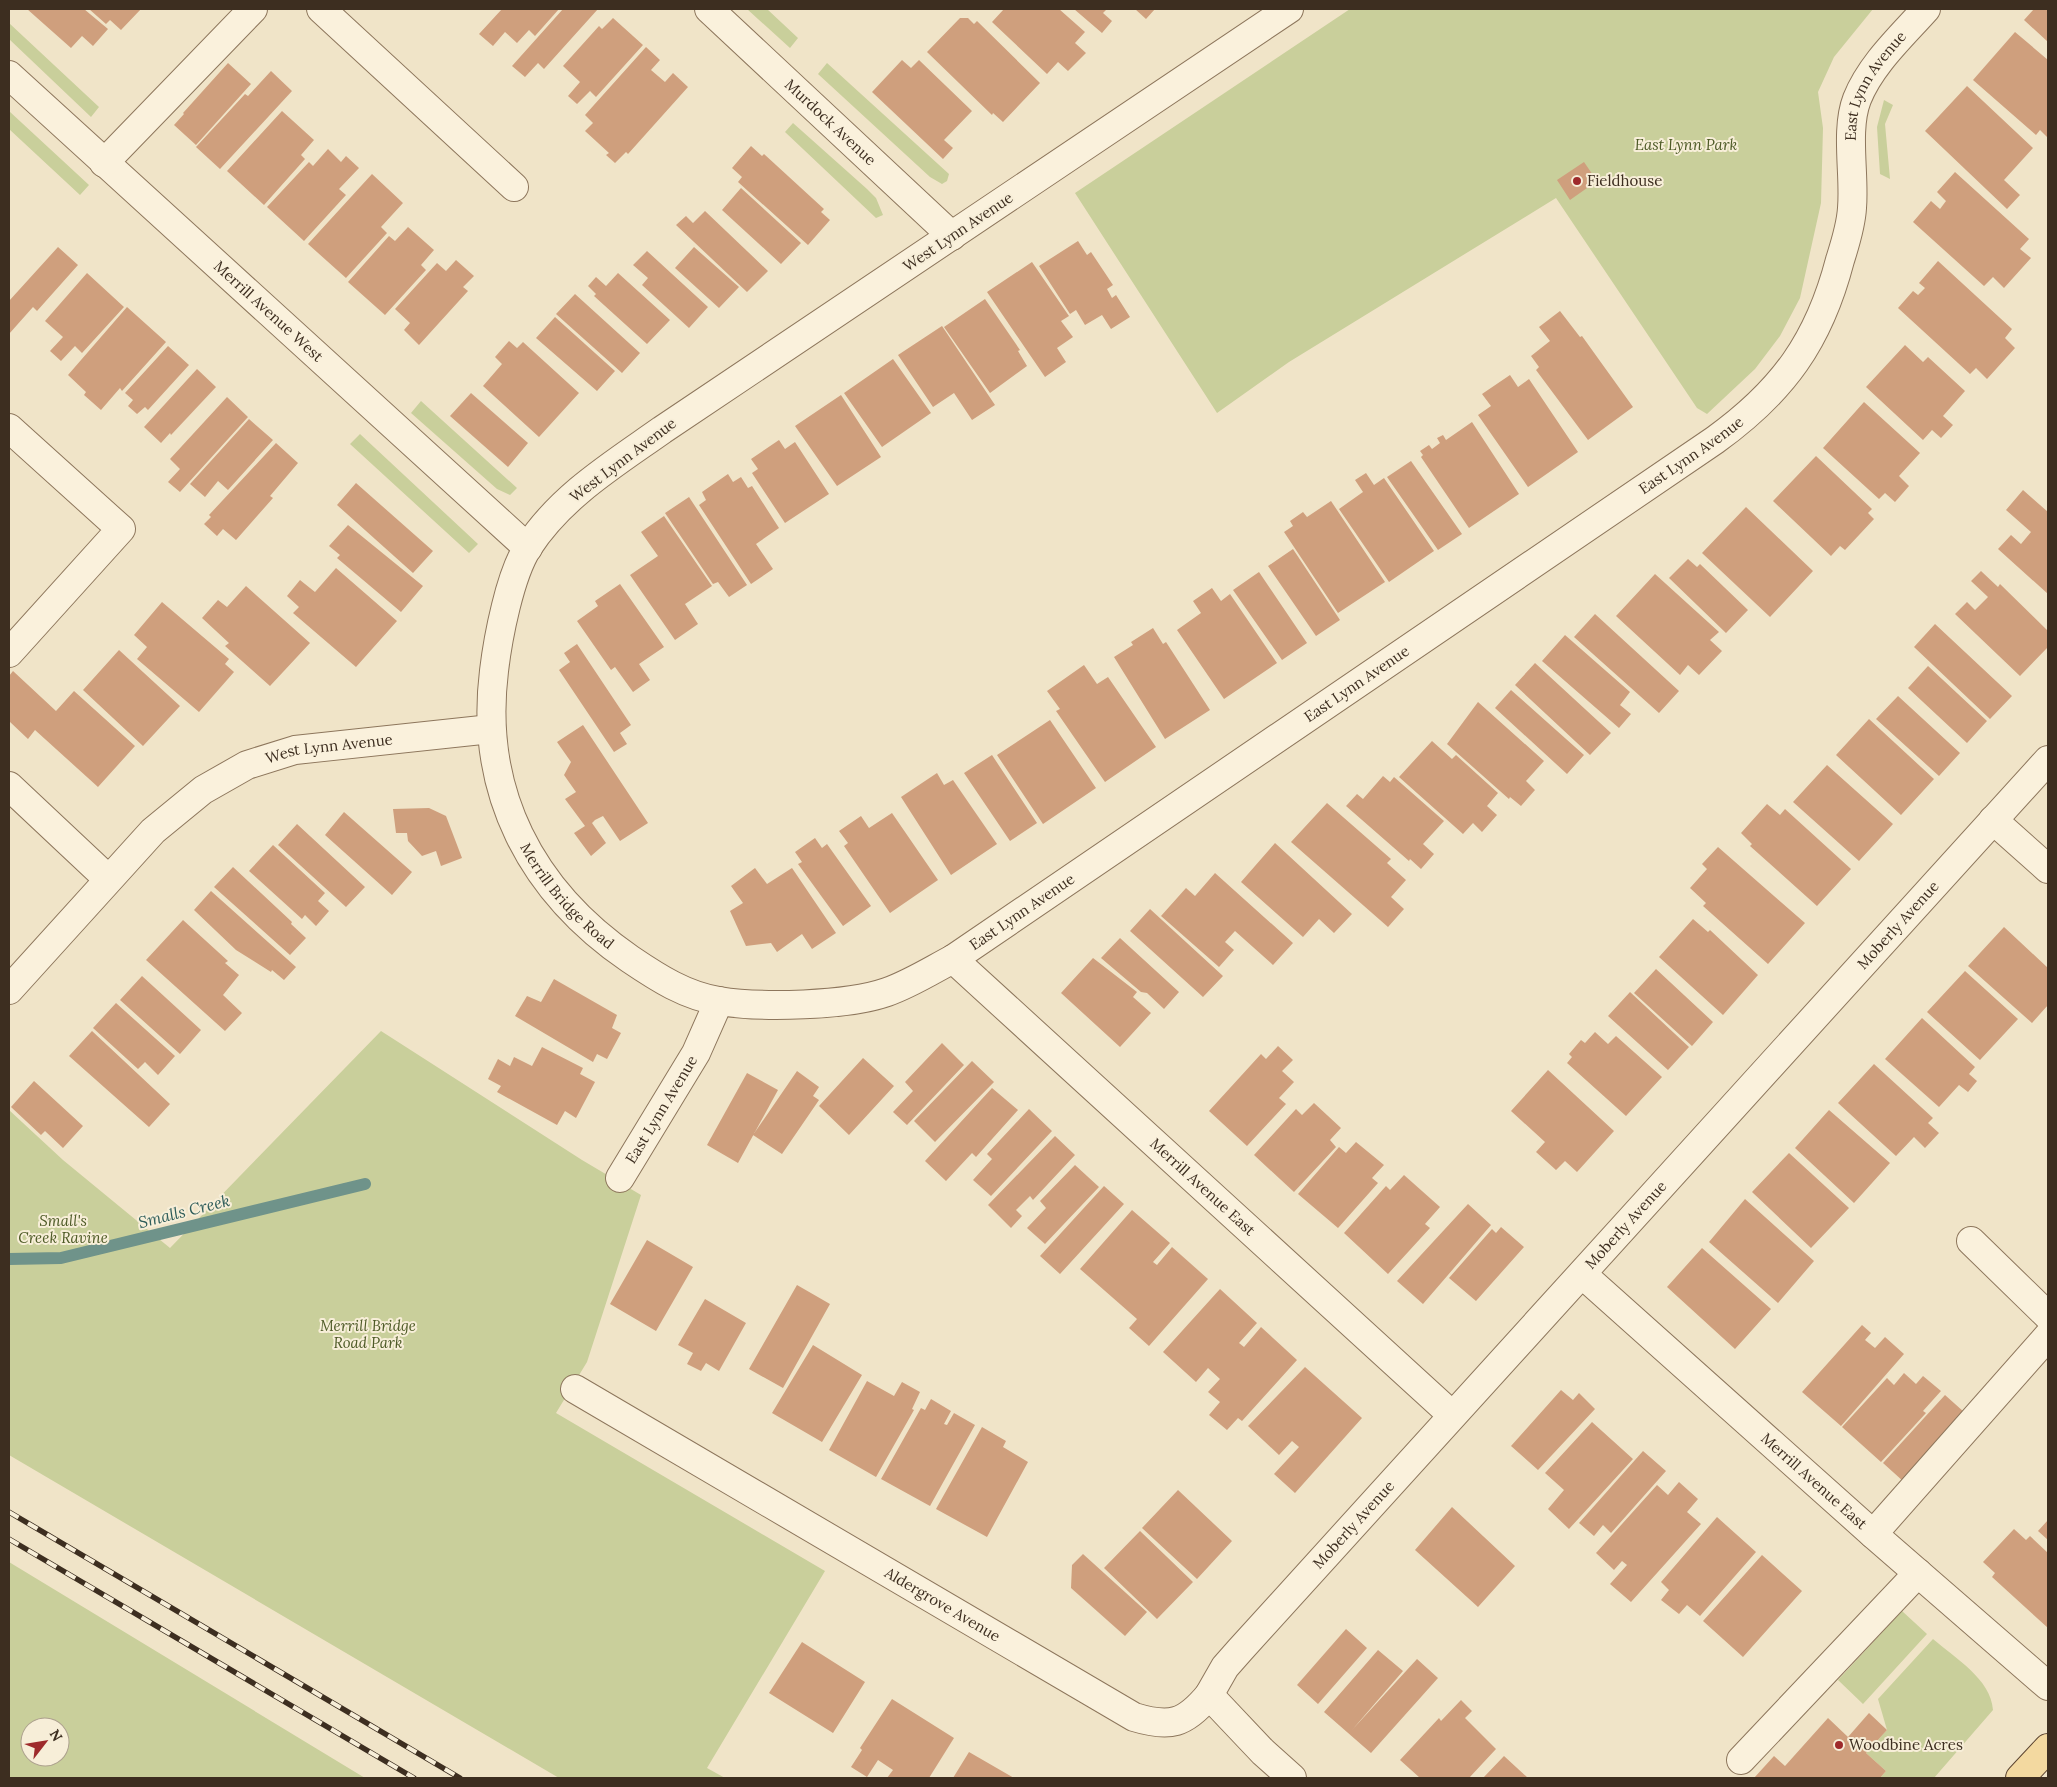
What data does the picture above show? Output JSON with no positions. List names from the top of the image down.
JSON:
{
  "streets": {
    "street": [
      "East Lynn Avenue",
      "Murdock Avenue",
      "West Lynn Avenue",
      "Merrill Avenue West",
      "Merrill Bridge Road",
      "Moberly Avenue",
      "Merrill Avenue East",
      "Aldergrove Avenue"
    ]
  },
  "crossings": [
    ["East Lynn Avenue", "Merrill Bridge Road"],
    ["East Lynn Avenue", "Merrill Avenue East"],
    ["Murdock Avenue", "West Lynn Avenue"],
    ["West Lynn Avenue", "Merrill Avenue West"],
    ["West Lynn Avenue", "Merrill Bridge Road"],
    ["Moberly Avenue", "Merrill Avenue East"],
    ["Moberly Avenue", "Aldergrove Avenue"]
  ],
  "water": ["Smalls Creek"],
  "parks": ["East Lynn Park", "Small's Creek Ravine", "Merrill Bridge Road Park"],
  "places": ["Fieldhouse", "Woodbine Acres"],
  "north": "top right"
}
